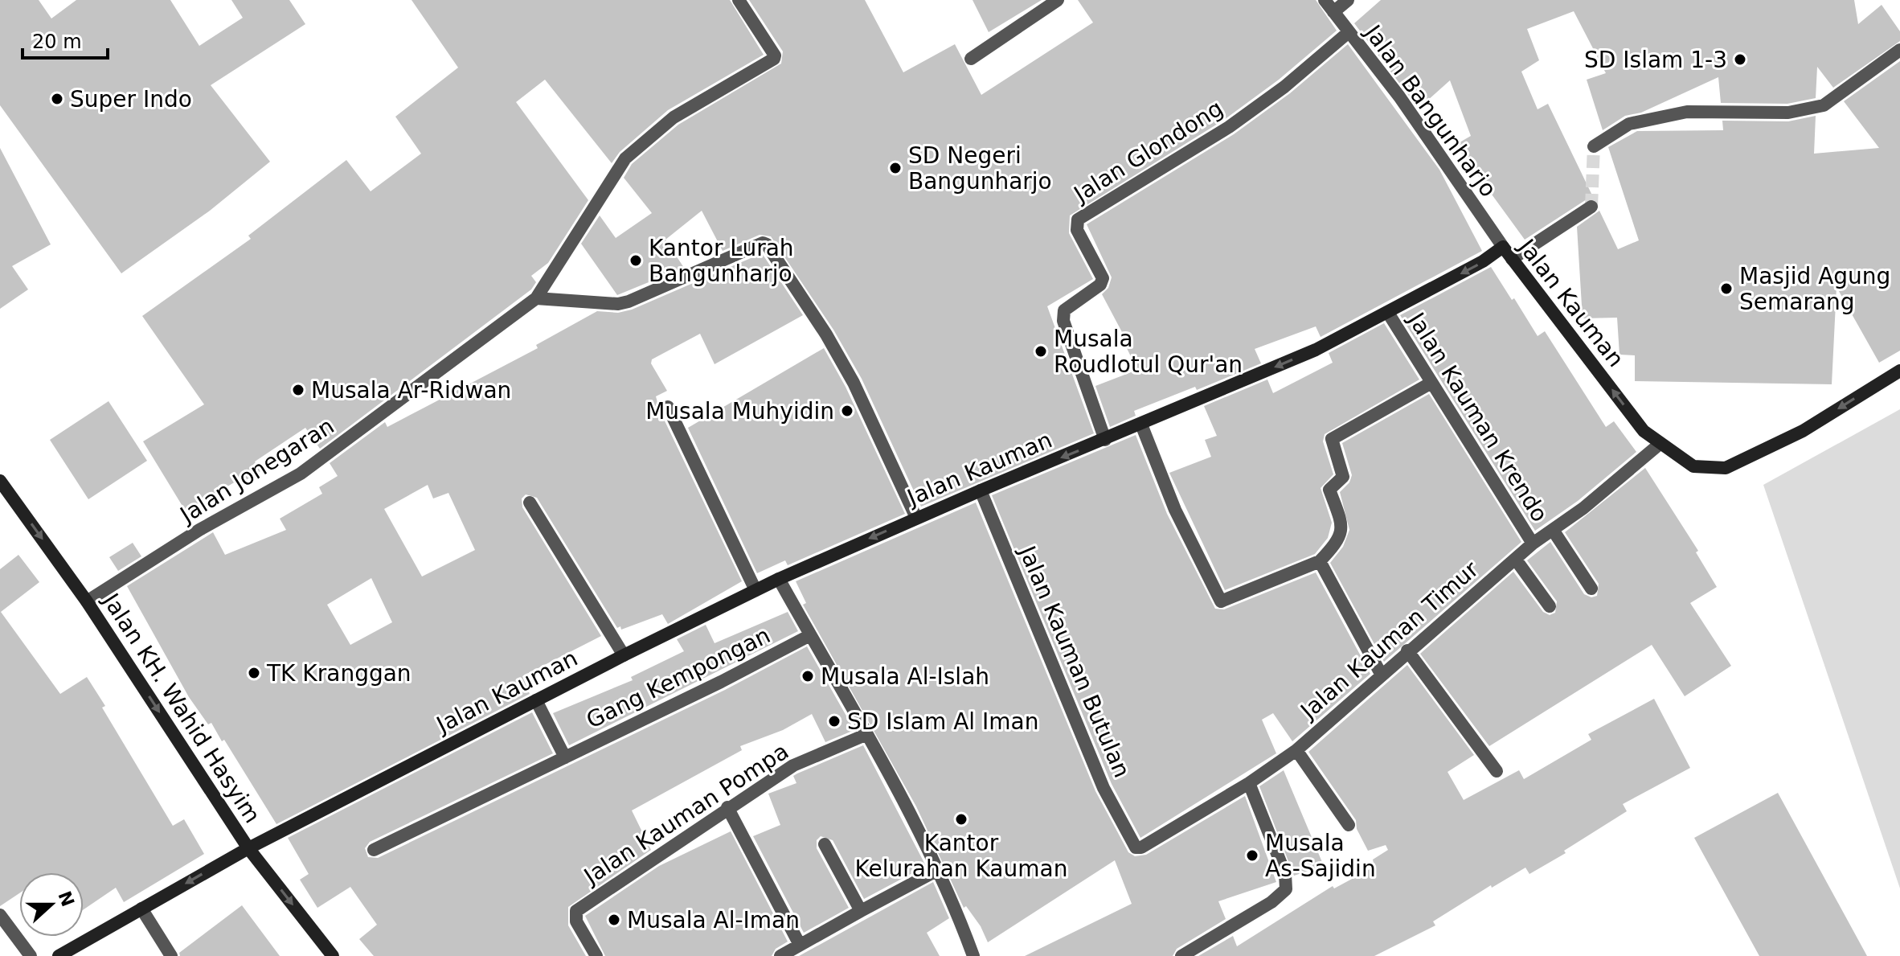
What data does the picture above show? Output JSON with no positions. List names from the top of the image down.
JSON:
{
  "streets": {
    "street": [
      "Jalan Bangunharjo",
      "Jalan Glondong",
      "Jalan Kauman",
      "Jalan Kauman Krendo",
      "Jalan Jonegaran",
      "Jalan Kauman Timur",
      "Jalan Kauman Butulan",
      "Gang Kempongan",
      "Jalan KH. Wahid Hasyim",
      "Jalan Kauman Pompa"
    ]
  },
  "crossings": [
    ["Jalan Bangunharjo", "Jalan Glondong"],
    ["Jalan Bangunharjo", "Jalan Kauman"],
    ["Jalan Glondong", "Jalan Kauman"],
    ["Jalan Kauman", "Jalan Kauman Krendo"],
    ["Jalan Kauman", "Jalan Kauman Timur"],
    ["Jalan Kauman", "Jalan Kauman Butulan"],
    ["Jalan Kauman", "Jalan KH. Wahid Hasyim"],
    ["Jalan Kauman Krendo", "Jalan Kauman Timur"],
    ["Jalan Jonegaran", "Jalan KH. Wahid Hasyim"],
    ["Jalan Kauman Timur", "Jalan Kauman Butulan"]
  ],
  "one_way": ["Jalan Kauman", "Jalan KH. Wahid Hasyim"],
  "places": [
    "SD Islam 1-3",
    "Super Indo",
    "SD Negeri Bangunharjo",
    "Kantor Lurah Bangunharjo",
    "Masjid Agung Semarang",
    "Musala Roudlotul Qur'an",
    "Musala Ar-Ridwan",
    "Musala Muhyidin",
    "TK Kranggan",
    "Musala Al-Islah",
    "SD Islam Al Iman",
    "Kantor Kelurahan Kauman",
    "Musala As-Sajidin",
    "Musala Al-Iman"
  ],
  "scale_bar": "20 m",
  "north": "right"
}
